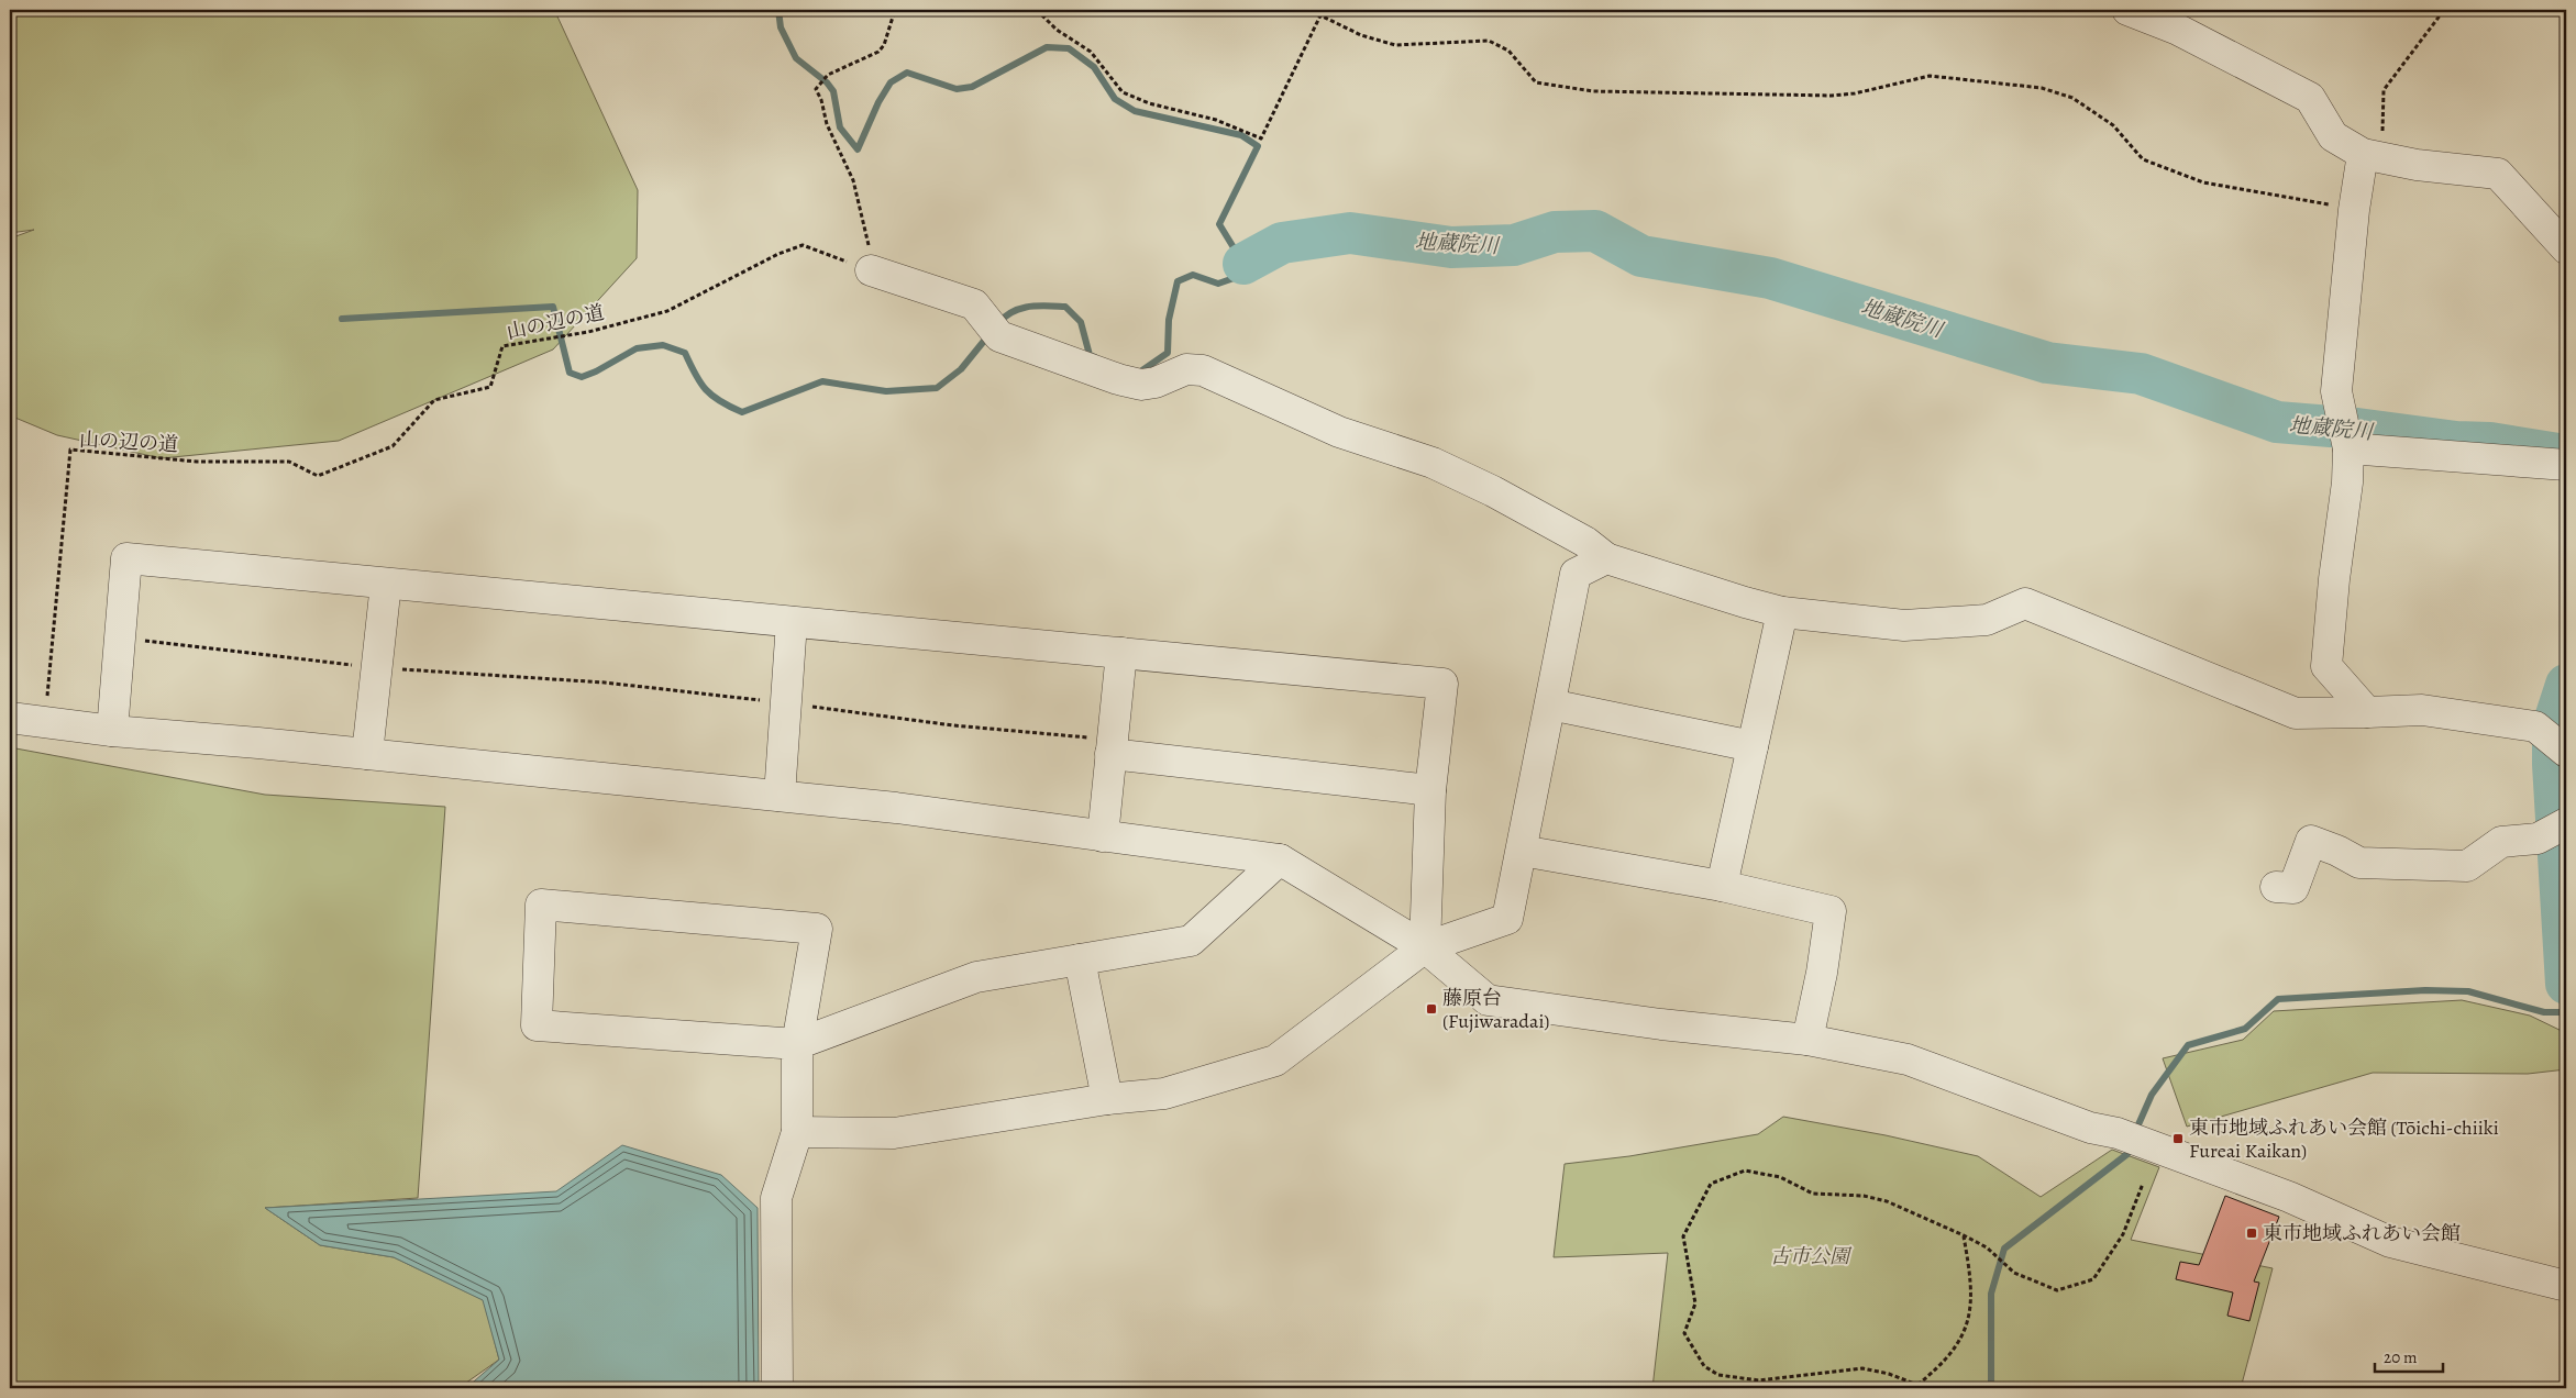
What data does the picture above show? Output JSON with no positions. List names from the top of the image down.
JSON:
{
  "streets": {
    "path": ["山の辺の道"]
  },
  "water": ["地蔵院川"],
  "parks": ["古市公園"],
  "places": {
    "transit": ["藤原台 (Fujiwaradai)", "東市地域ふれあい会館 (Tōichi-chiiki Fureai Kaikan)", "東市地域ふれあい会館"]
  },
  "scale_bar": "20 m"
}
